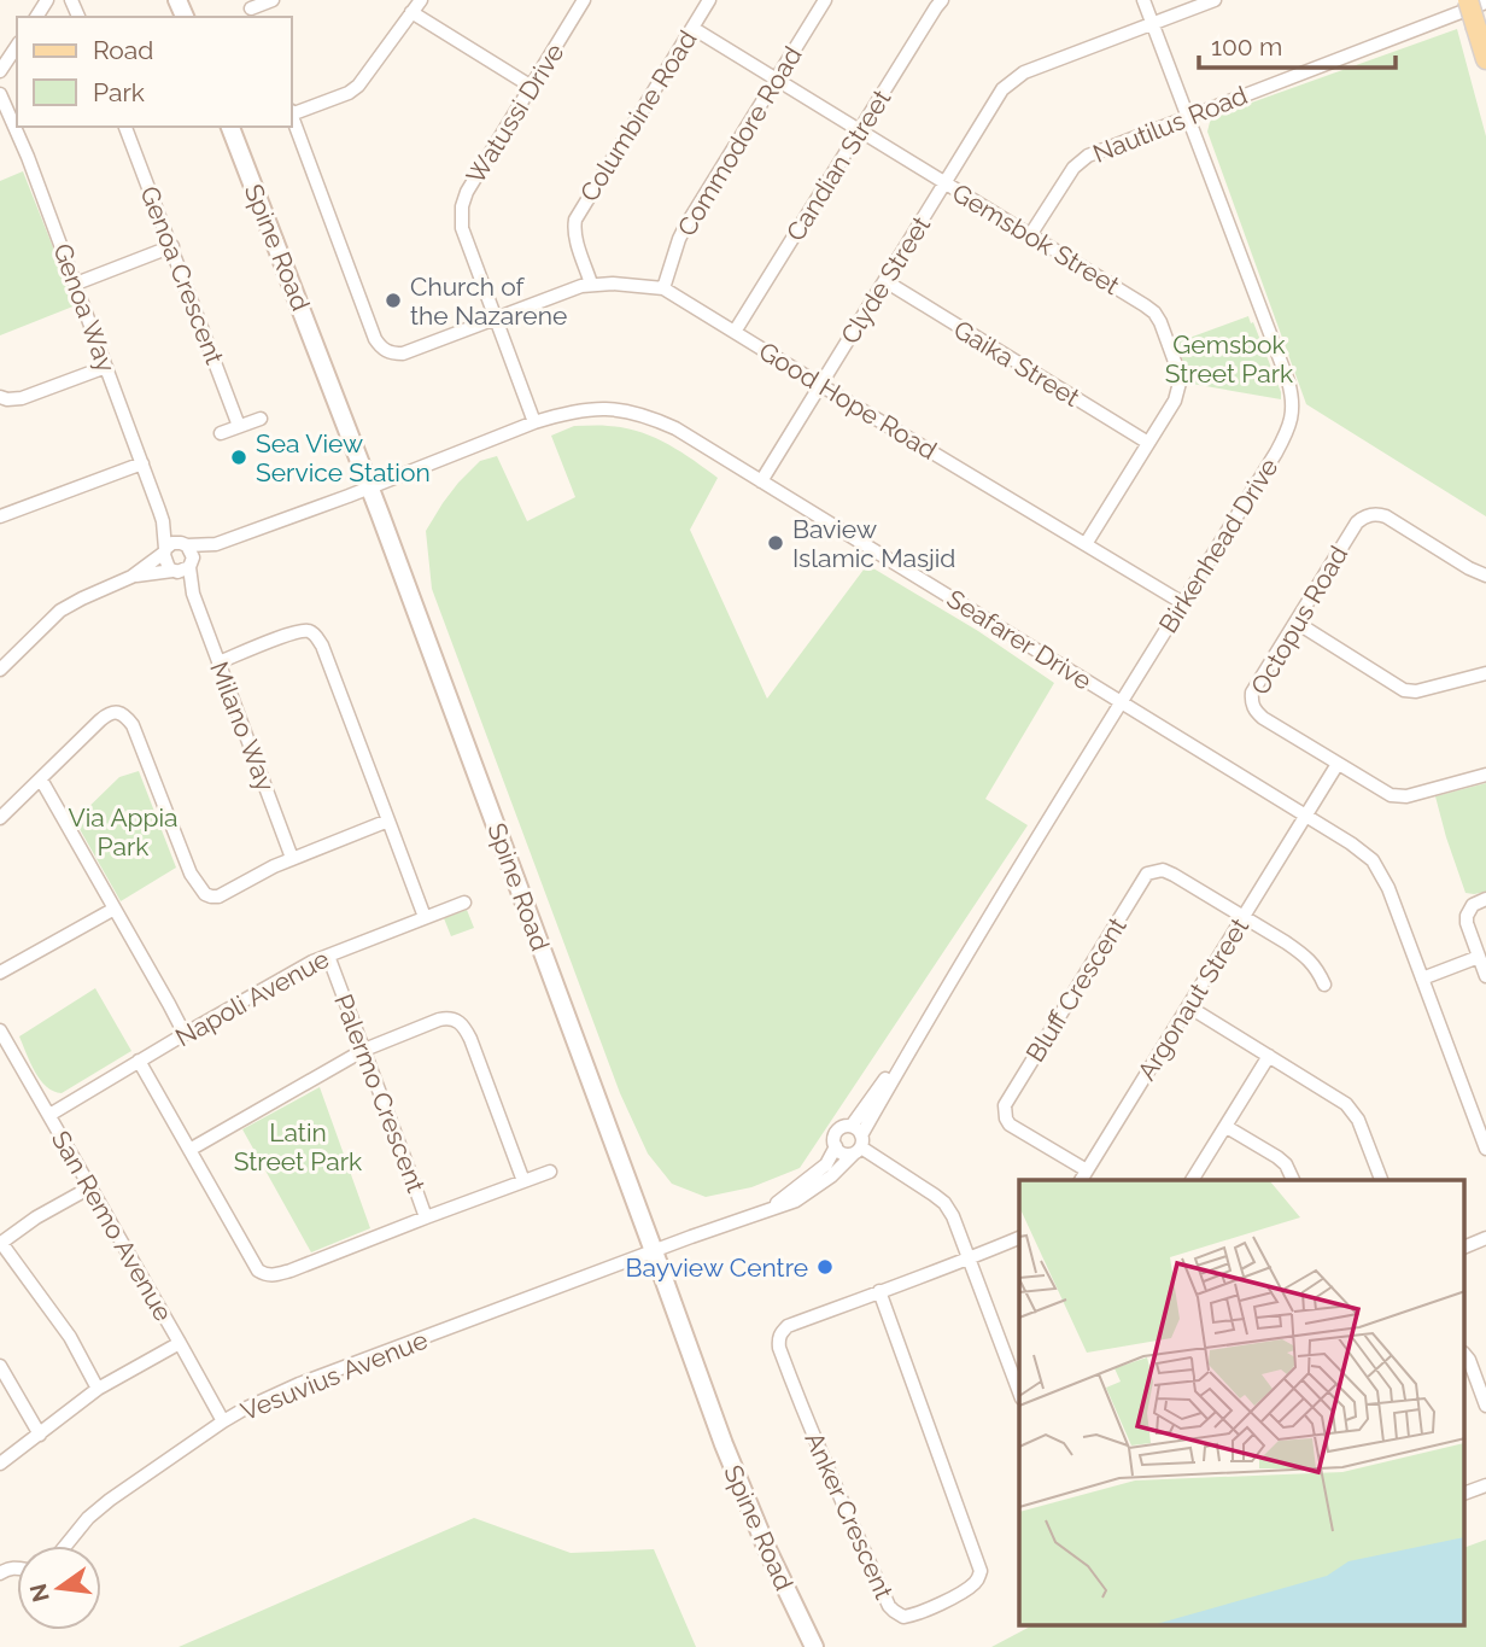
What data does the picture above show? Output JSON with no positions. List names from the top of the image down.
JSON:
{
  "streets": {
    "main road": ["Spine Road"],
    "street": [
      "Watussi Drive",
      "Columbine Road",
      "Nautilus Road",
      "Commodore Road",
      "Candian Street",
      "Gemsbok Street",
      "Genoa Crescent",
      "Clyde Street",
      "Genoa Way",
      "Gaika Street",
      "Good Hope Road",
      "Birkenhead Drive",
      "Octopus Road",
      "Seafarer Drive",
      "Milano Way",
      "Bluff Crescent",
      "Napoli Avenue",
      "Argonaut Street",
      "Palermo Crescent",
      "San Remo Avenue",
      "Vesuvius Avenue",
      "Anker Crescent"
    ]
  },
  "crossings": [
    ["Watussi Drive", "Good Hope Road"],
    ["Watussi Drive", "Seafarer Drive"],
    ["Columbine Road", "Gemsbok Street"],
    ["Columbine Road", "Good Hope Road"],
    ["Nautilus Road", "Gemsbok Street"],
    ["Nautilus Road", "Birkenhead Drive"],
    ["Commodore Road", "Gemsbok Street"],
    ["Commodore Road", "Good Hope Road"],
    ["Candian Street", "Gemsbok Street"],
    ["Candian Street", "Good Hope Road"],
    ["Gemsbok Street", "Clyde Street"],
    ["Gemsbok Street", "Gaika Street"],
    ["Gemsbok Street", "Good Hope Road"],
    ["Spine Road", "Birkenhead Drive"],
    ["Spine Road", "Seafarer Drive"],
    ["Spine Road", "Vesuvius Avenue"],
    ["Clyde Street", "Gaika Street"],
    ["Clyde Street", "Good Hope Road"],
    ["Clyde Street", "Birkenhead Drive"],
    ["Clyde Street", "Seafarer Drive"],
    ["Genoa Way", "Milano Way"],
    ["Good Hope Road", "Birkenhead Drive"],
    ["Birkenhead Drive", "Seafarer Drive"],
    ["Birkenhead Drive", "Vesuvius Avenue"],
    ["Octopus Road", "Argonaut Street"],
    ["Seafarer Drive", "Argonaut Street"],
    ["Bluff Crescent", "Argonaut Street"],
    ["Napoli Avenue", "Palermo Crescent"],
    ["Napoli Avenue", "San Remo Avenue"],
    ["San Remo Avenue", "Vesuvius Avenue"]
  ],
  "parks": ["Gemsbok Street Park", "Via Appia Park", "Latin Street Park"],
  "places": [
    "Church of the Nazarene",
    "Sea View Service Station",
    "Baview Islamic Masjid",
    "Bayview Centre"
  ],
  "legend": ["Road", "Park"],
  "scale_bar": "100 m",
  "north": "left"
}
